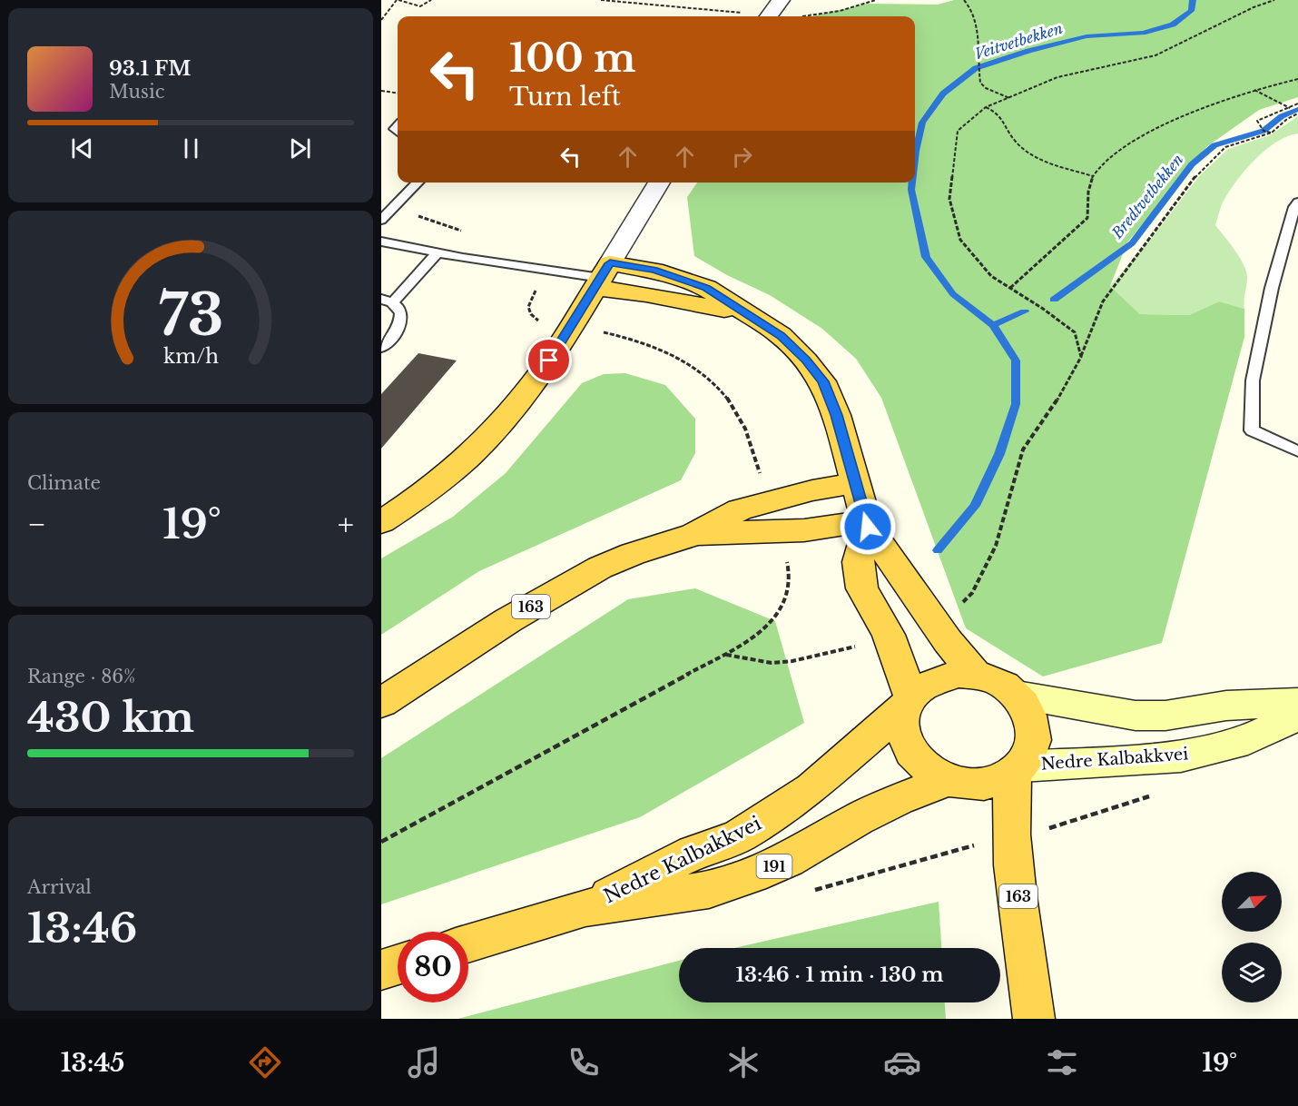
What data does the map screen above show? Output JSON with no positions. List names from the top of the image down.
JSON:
{
  "streets": {
    "highway": ["163", "Nedre Kalbakkvei", "191"]
  },
  "crossings": [
    ["163", "Nedre Kalbakkvei"],
    ["163", "191"],
    ["Nedre Kalbakkvei", "191"]
  ],
  "water": ["Veitvetbekken", "Bredtvetbekken"],
  "north": "top right",
  "page": {
    "turn": ["100 m", "Turn left"],
    "song": ["93.1 FM", "Music"],
    "tile": [
      "Climate",
      ["Range · 86%", "430 km"],
      ["Arrival", "13:46"]
    ],
    "heat": ["−", "19°", "+"],
    "limit": "80",
    "trip": "13:46 · 1 min · 130 m",
    "tabs": ["13:45", "19°"],
    "gauge": ["73", "km/h"]
  }
}
